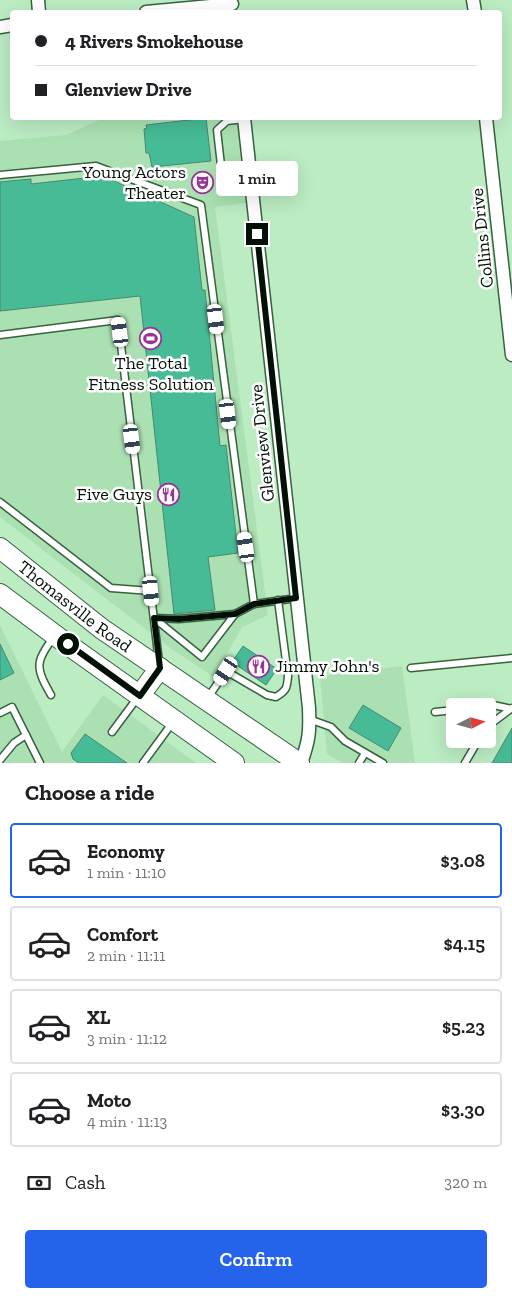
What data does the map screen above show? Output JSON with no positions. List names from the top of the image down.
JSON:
{
  "streets": {
    "main road": ["Thomasville Road"],
    "street": ["Collins Drive", "Glenview Drive"]
  },
  "crossings": [
    ["Glenview Drive", "Thomasville Road"]
  ],
  "places": {
    "theatre": ["Young Actors Theater"],
    "sports": ["The Total Fitness Solution"],
    "restaurant": ["Five Guys", "Jimmy John's"]
  },
  "north": "right",
  "page": {
    "banner": ["4 Rivers Smokehouse", "Glenview Drive"],
    "bubble": "1 min",
    "heading": "Choose a ride",
    "list": [
      {
        "name": "Economy",
        "note": "1 min · 11:10",
        "value": "$3.08"
      },
      {
        "name": "Comfort",
        "note": "2 min · 11:11",
        "value": "$4.15"
      },
      {
        "name": "XL",
        "note": "3 min · 11:12",
        "value": "$5.23"
      },
      {
        "name": "Moto",
        "note": "4 min · 11:13",
        "value": "$3.30"
      }
    ],
    "pay": ["Cash", "320 m"],
    "buttons": "Confirm"
  }
}
